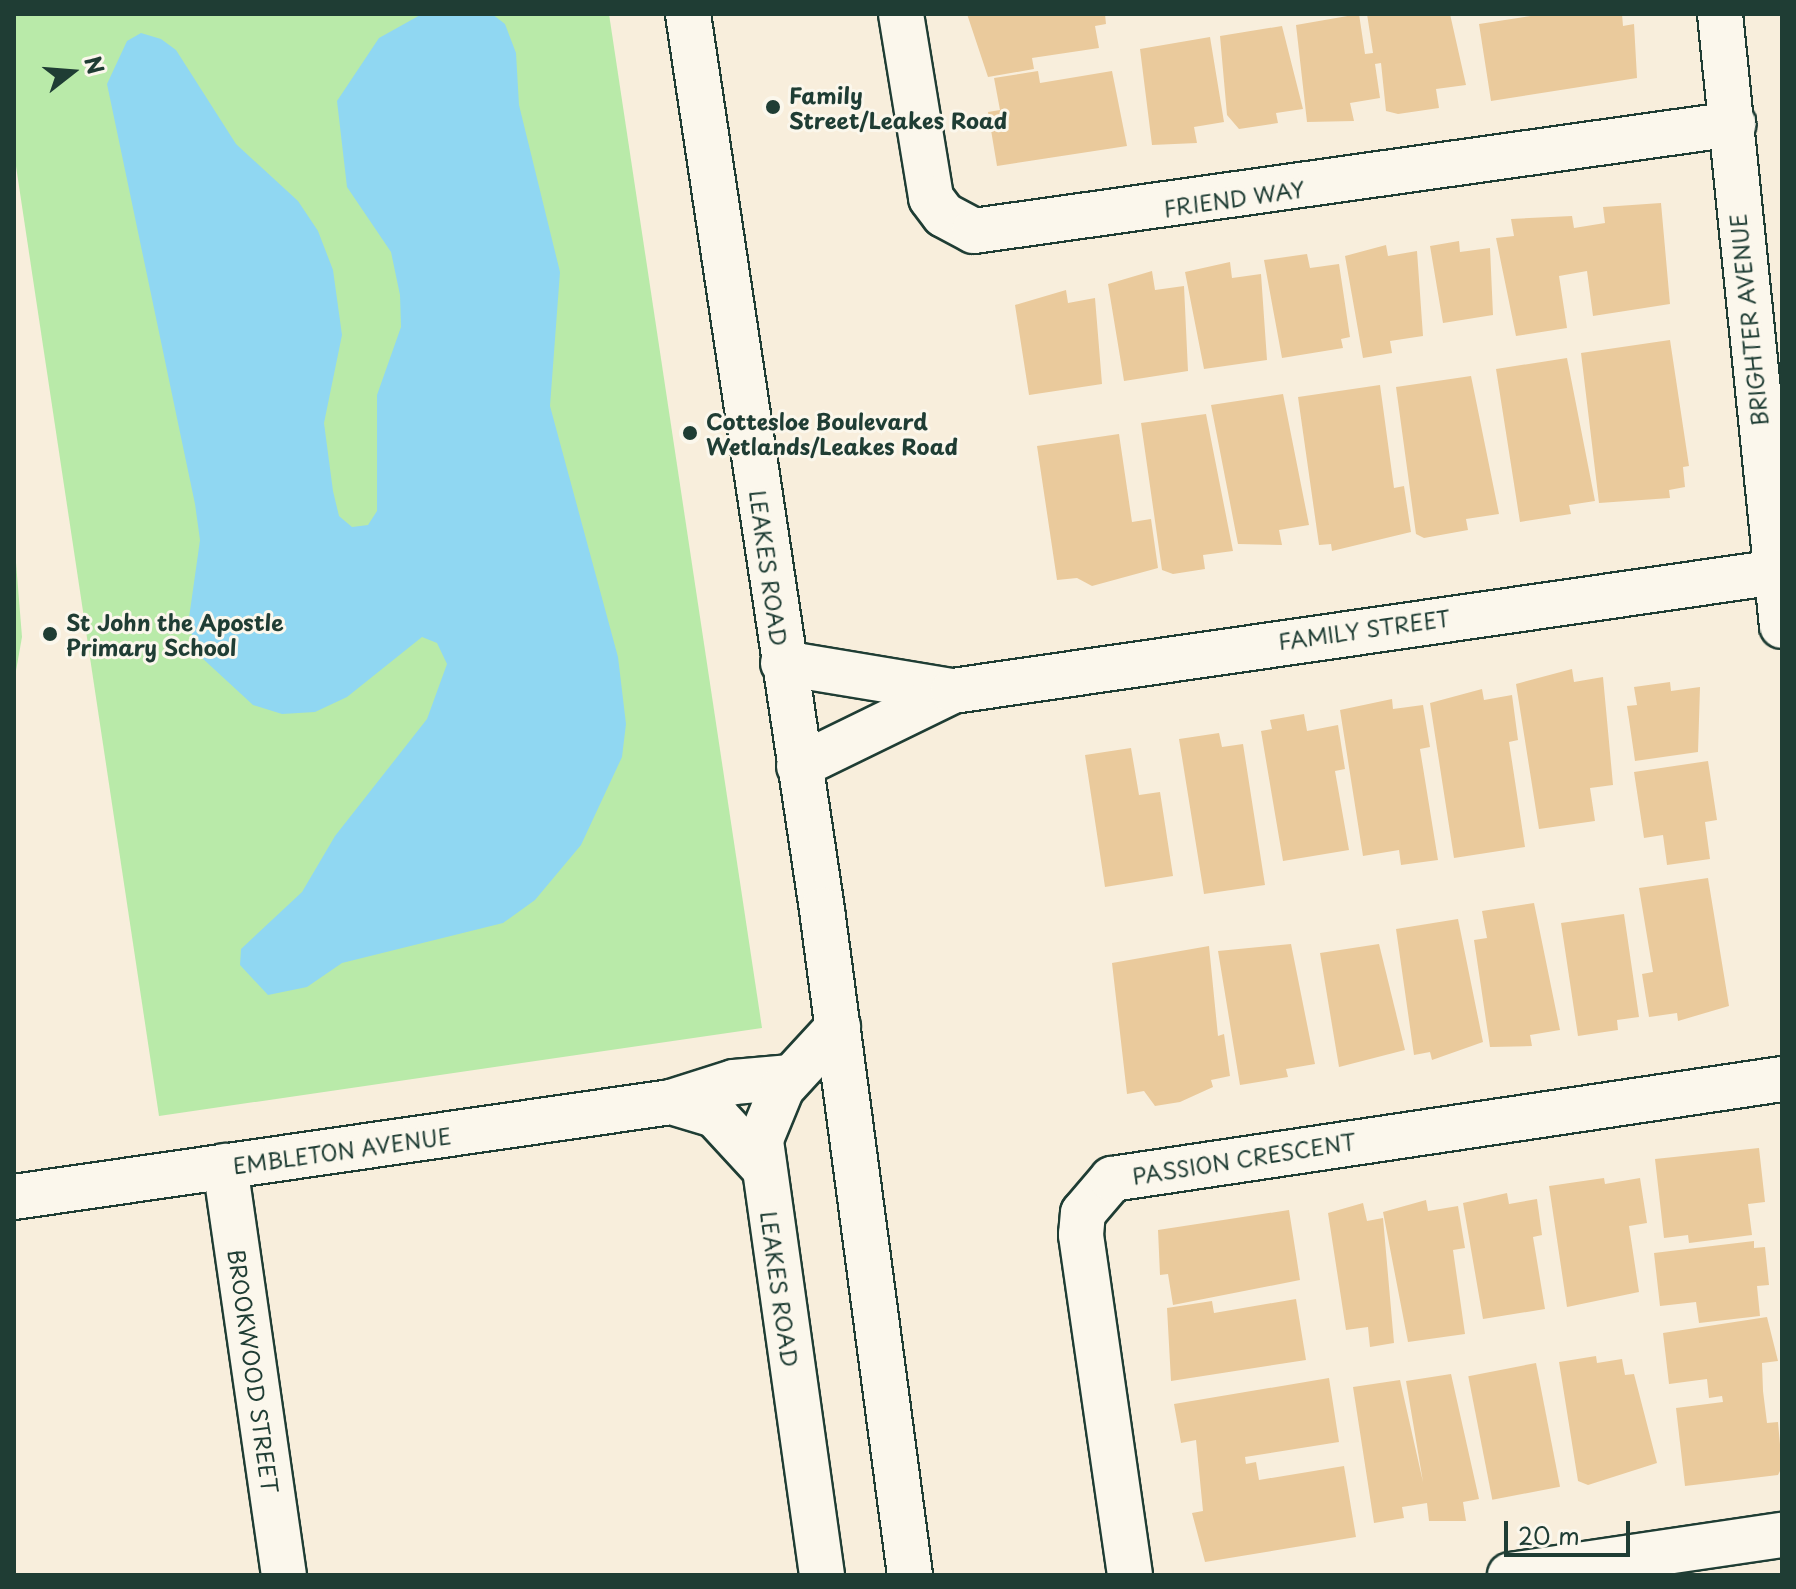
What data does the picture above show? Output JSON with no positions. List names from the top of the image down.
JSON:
{
  "streets": {
    "street": [
      "FRIEND WAY",
      "BRIGHTER AVENUE",
      "LEAKES ROAD",
      "FAMILY STREET",
      "EMBLETON AVENUE",
      "PASSION CRESCENT",
      "BROOKWOOD STREET"
    ]
  },
  "crossings": [
    ["FRIEND WAY", "BRIGHTER AVENUE"],
    ["BRIGHTER AVENUE", "FAMILY STREET"],
    ["LEAKES ROAD", "FAMILY STREET"],
    ["LEAKES ROAD", "EMBLETON AVENUE"],
    ["EMBLETON AVENUE", "BROOKWOOD STREET"]
  ],
  "places": ["Family Street/Leakes Road", "Cottesloe Boulevard Wetlands/Leakes Road", "St John the Apostle Primary School"],
  "scale_bar": "20 m",
  "north": "right"
}
